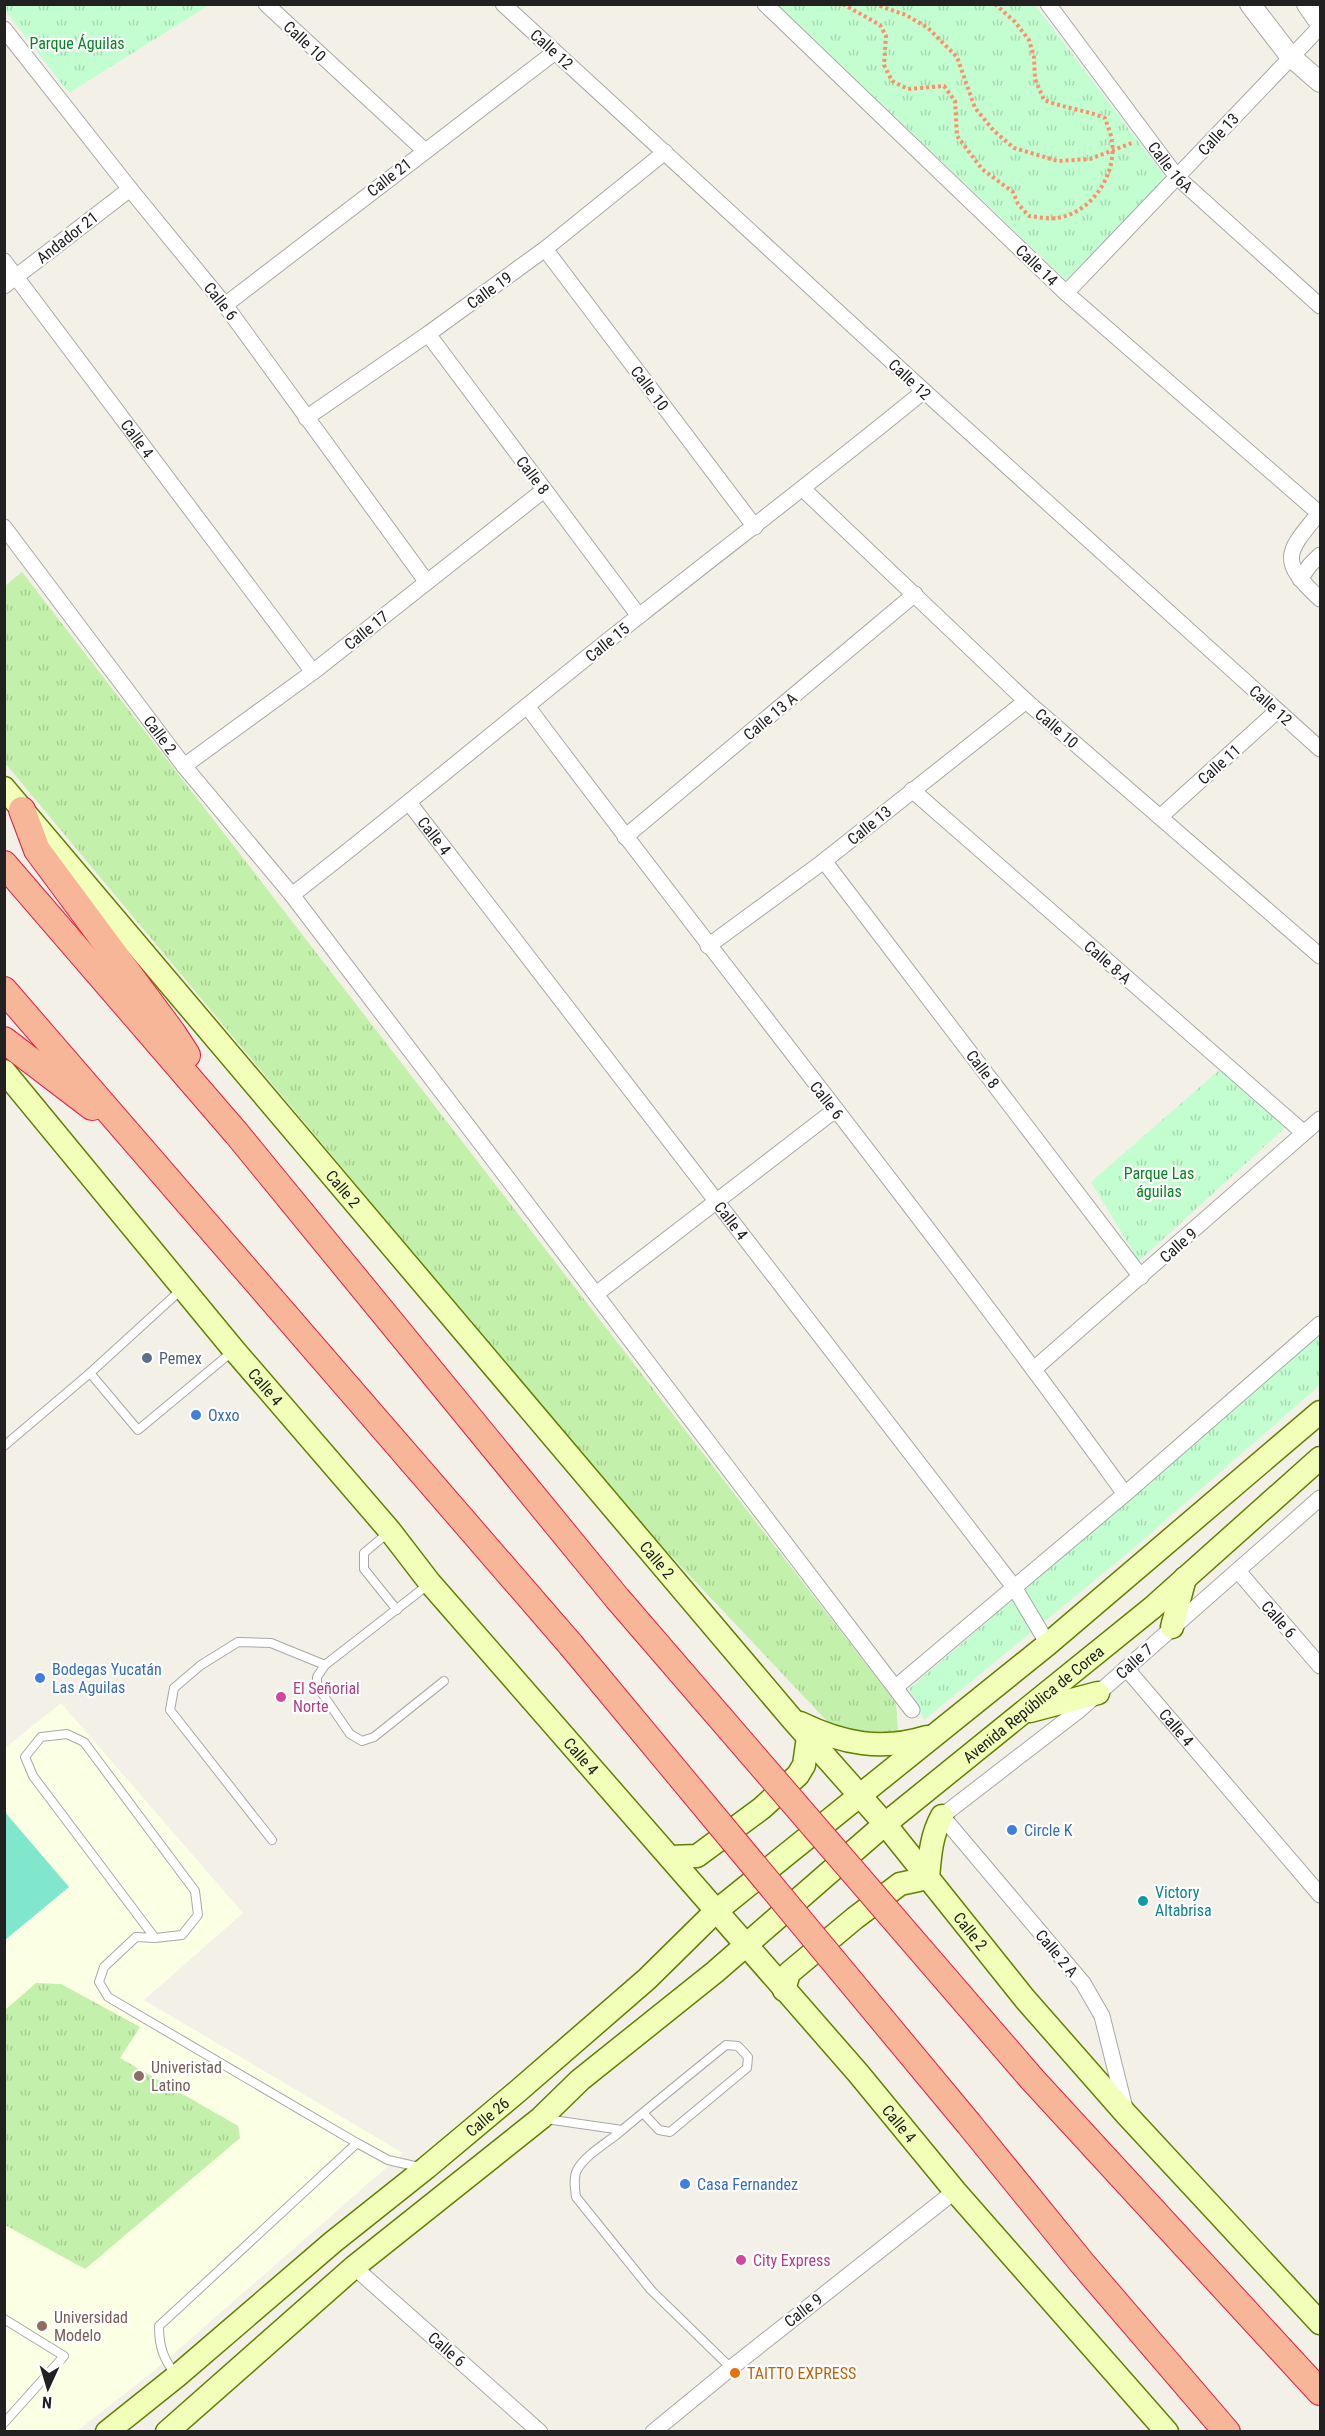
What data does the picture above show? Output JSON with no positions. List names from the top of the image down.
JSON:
{
  "streets": {
    "main road": [
      "Calle 4",
      "Calle 2",
      "Avenida República de Corea",
      "Calle 26"
    ],
    "street": [
      "Calle 10",
      "Calle 12",
      "Calle 13",
      "Calle 16A",
      "Calle 21",
      "Andador 21",
      "Calle 14",
      "Calle 19",
      "Calle 6",
      "Calle 8",
      "Calle 17",
      "Calle 15",
      "Calle 13 A",
      "Calle 11",
      "Calle 8-A",
      "Calle 9",
      "Calle 7",
      "Calle 2 A"
    ]
  },
  "crossings": [
    ["Calle 10", "Calle 13"],
    ["Calle 10", "Calle 21"],
    ["Calle 10", "Calle 19"],
    ["Calle 10", "Calle 15"],
    ["Calle 10", "Calle 13 A"],
    ["Calle 10", "Calle 11"],
    ["Calle 12", "Calle 21"],
    ["Calle 12", "Calle 19"],
    ["Calle 12", "Calle 15"],
    ["Calle 12", "Calle 11"],
    ["Calle 13", "Calle 16A"],
    ["Calle 13", "Calle 14"],
    ["Calle 13", "Calle 6"],
    ["Calle 13", "Calle 8"],
    ["Calle 13", "Calle 8-A"],
    ["Calle 21", "Calle 6"],
    ["Andador 21", "Calle 6"],
    ["Andador 21", "Calle 4"],
    ["Calle 19", "Calle 6"],
    ["Calle 19", "Calle 8"],
    ["Calle 6", "Calle 17"],
    ["Calle 6", "Calle 15"],
    ["Calle 6", "Calle 13 A"],
    ["Calle 6", "Calle 9"],
    ["Calle 6", "Calle 7"],
    ["Calle 6", "Calle 26"],
    ["Calle 4", "Calle 17"],
    ["Calle 4", "Calle 15"],
    ["Calle 4", "Calle 9"],
    ["Calle 4", "Calle 7"],
    ["Calle 4", "Avenida República de Corea"],
    ["Calle 4", "Calle 26"],
    ["Calle 8", "Calle 17"],
    ["Calle 8", "Calle 15"],
    ["Calle 8", "Calle 9"],
    ["Calle 17", "Calle 2"],
    ["Calle 15", "Calle 2"],
    ["Calle 2", "Avenida República de Corea"],
    ["Calle 2", "Calle 2 A"],
    ["Calle 2", "Calle 26"],
    ["Calle 8-A", "Calle 9"],
    ["Calle 7", "Calle 2 A"],
    ["Avenida República de Corea", "Calle 26"]
  ],
  "parks": ["Parque Águilas", "Parque Las águilas"],
  "places": [
    "Pemex",
    "Oxxo",
    "Bodegas Yucatán Las Aguilas",
    "El Señorial Norte",
    "Circle K",
    "Victory Altabrisa",
    "Univeristad Latino",
    "Casa Fernandez",
    "City Express",
    "Universidad Modelo",
    "TAITTO EXPRESS"
  ],
  "north": "bottom"
}
